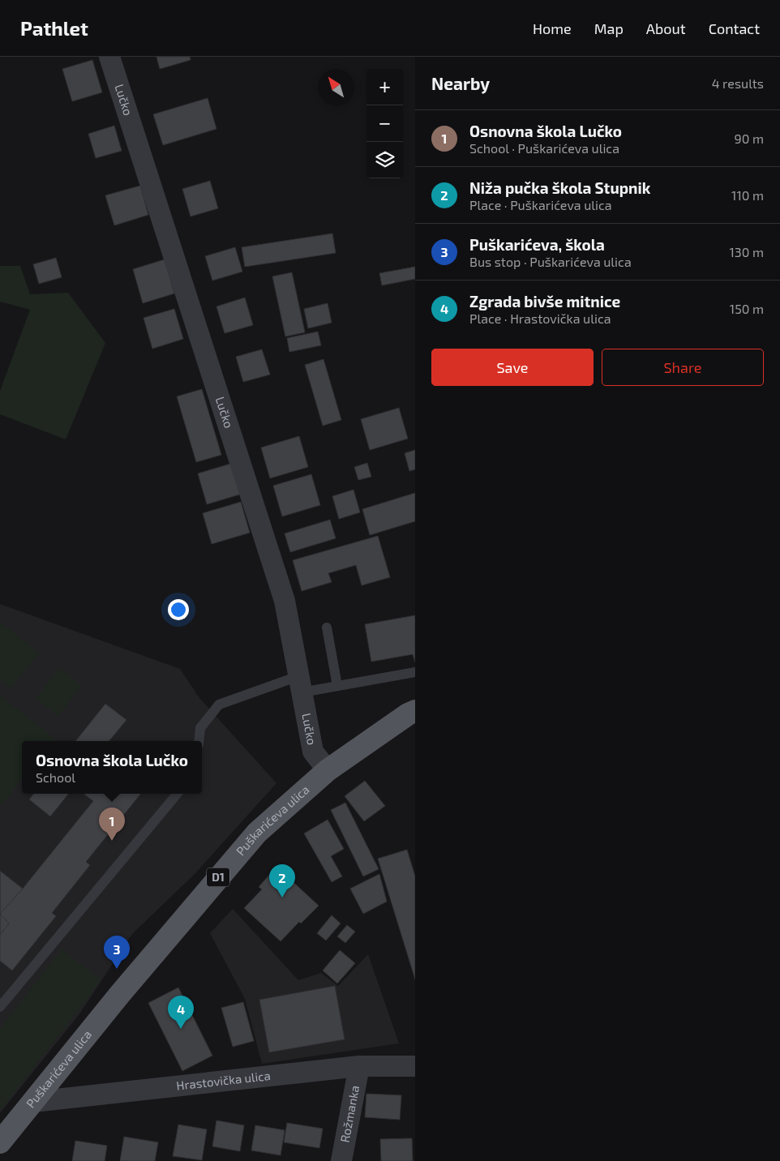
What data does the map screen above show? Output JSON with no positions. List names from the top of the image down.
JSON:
{
  "streets": {
    "main road": ["Puškarićeva ulica", "D1"],
    "street": ["Lučko", "Hrastovička ulica", "Rožmanka"]
  },
  "crossings": [
    ["Lučko", "Puškarićeva ulica"],
    ["Puškarićeva ulica", "Hrastovička ulica"],
    ["Hrastovička ulica", "Rožmanka"]
  ],
  "north": "top left",
  "page": {
    "header": "Pathlet",
    "nav": [
      "Home",
      "Map",
      "About",
      "Contact"
    ],
    "heading": ["Nearby", "4 results"],
    "map_buttons": ["+", "−"],
    "list": [
      {
        "mark": "1",
        "name": "Osnovna škola Lučko",
        "note": "School · Puškarićeva ulica",
        "value": "90 m"
      },
      {
        "mark": "2",
        "name": "Niža pučka škola Stupnik",
        "note": "Place · Puškarićeva ulica",
        "value": "110 m"
      },
      {
        "mark": "3",
        "name": "Puškarićeva, škola",
        "note": "Bus stop · Puškarićeva ulica",
        "value": "130 m"
      },
      {
        "mark": "4",
        "name": "Zgrada bivše mitnice",
        "note": "Place · Hrastovička ulica",
        "value": "150 m"
      }
    ],
    "buttons": ["Save", "Share"],
    "popup": ["Osnovna škola Lučko", "School"],
    "pins": [
      "1",
      "2",
      "3",
      "4"
    ]
  }
}
